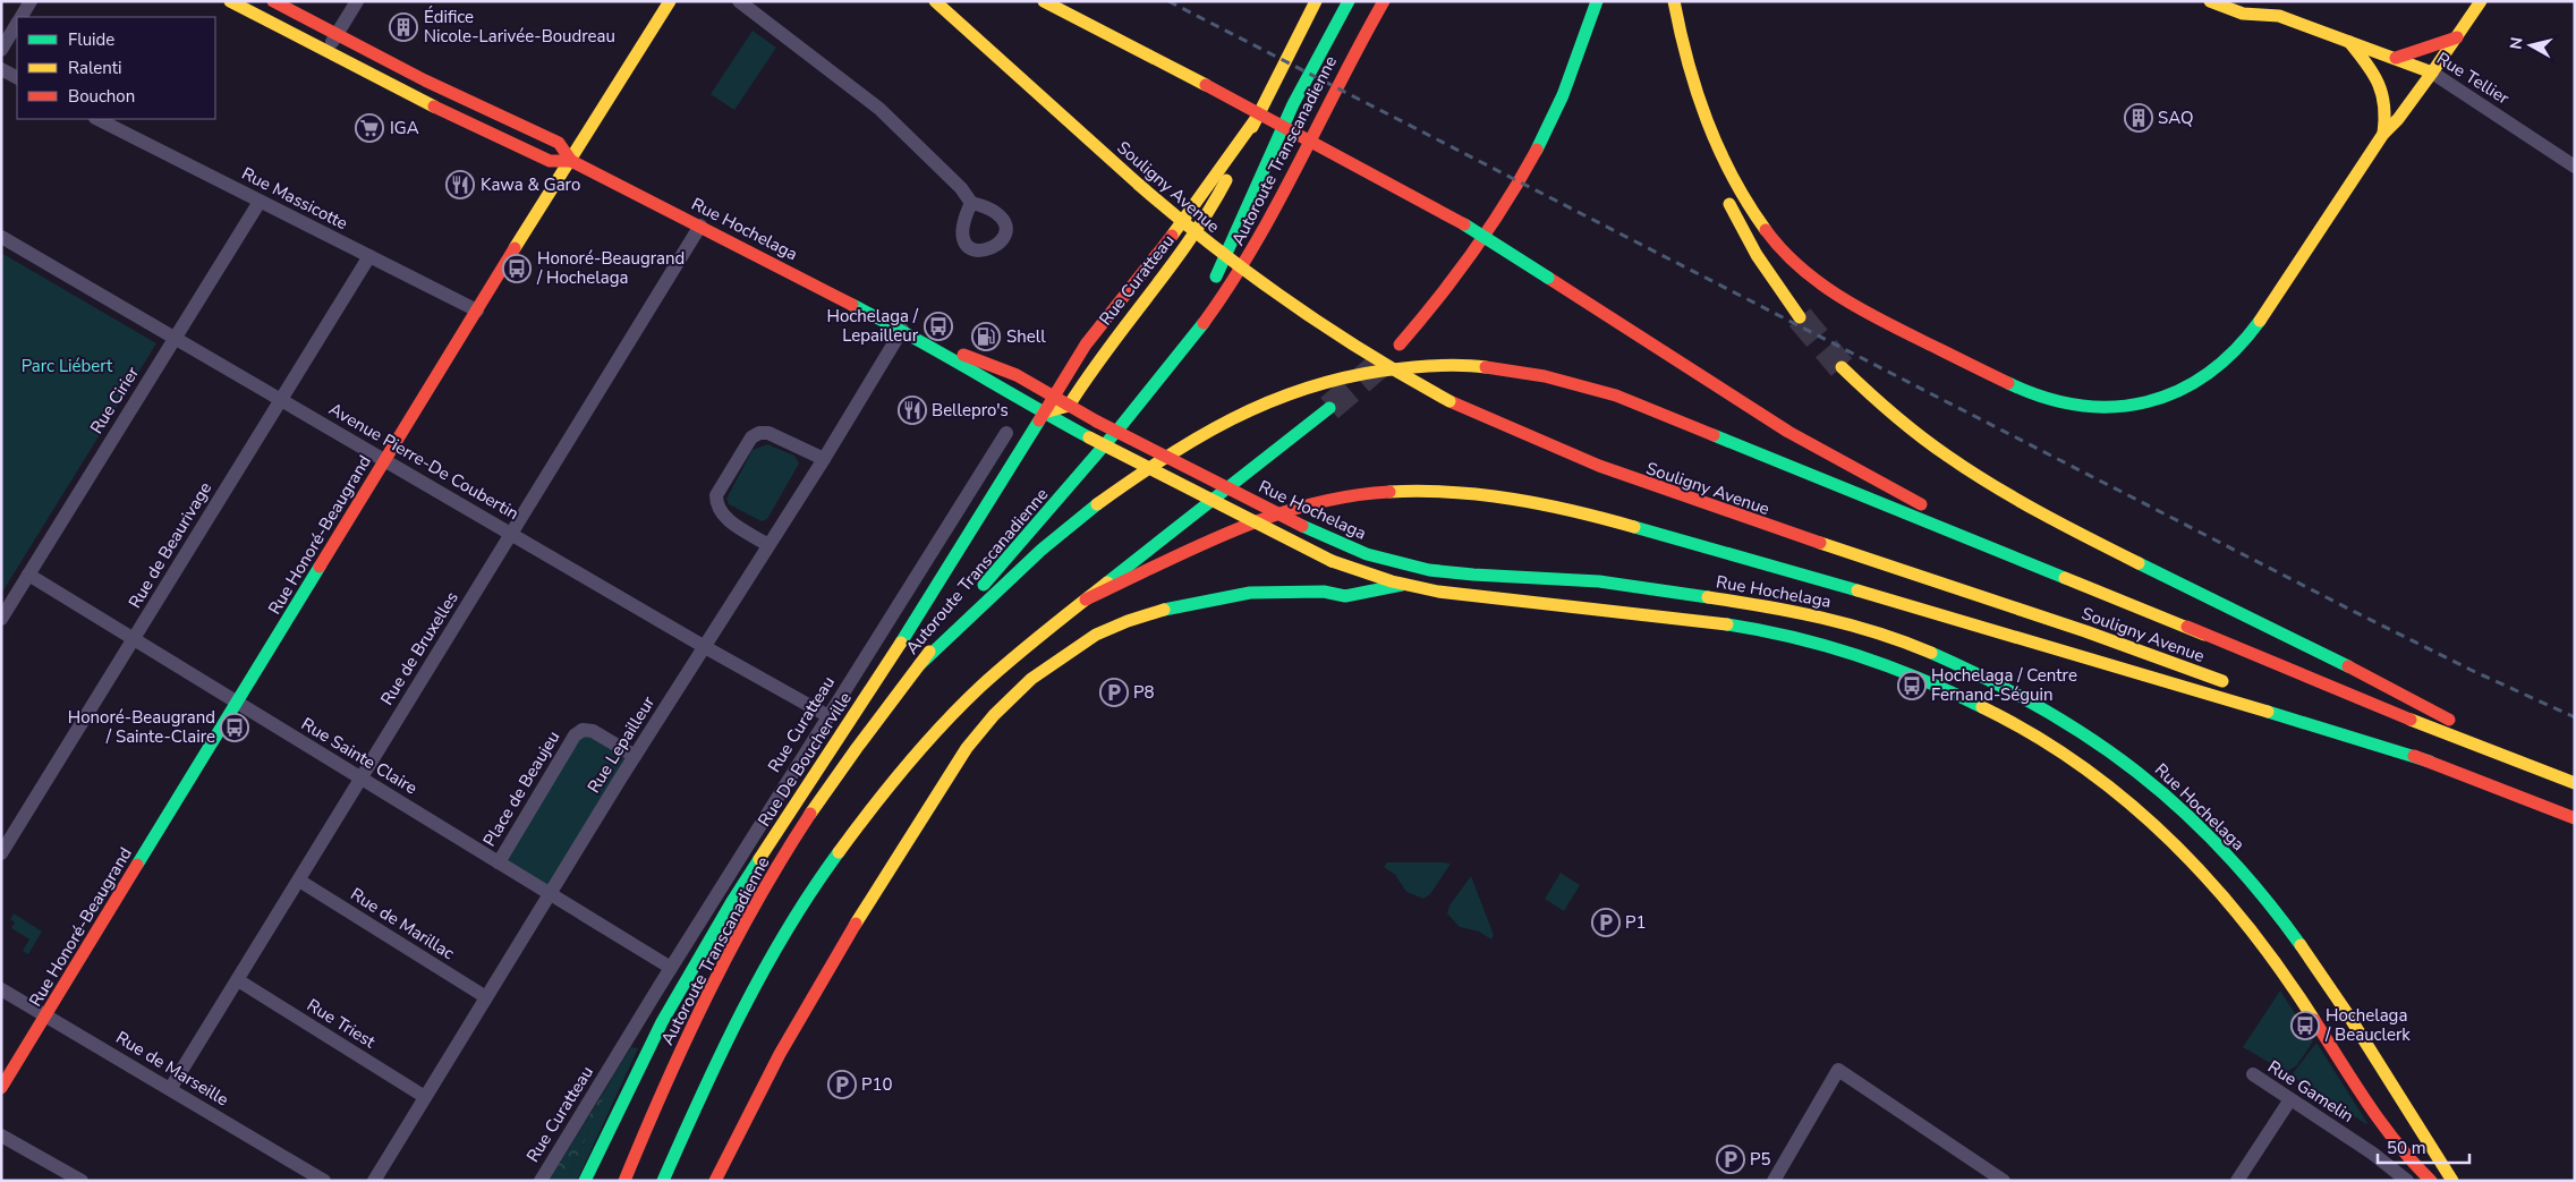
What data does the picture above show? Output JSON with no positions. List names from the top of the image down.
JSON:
{
  "streets": {
    "main road": [
      "Rue Tellier",
      "Autoroute Transcanadienne",
      "Souligny Avenue",
      "Rue Hochelaga",
      "Rue Curatteau",
      "Rue Honoré-Beaugrand",
      "Rue De Boucherville"
    ],
    "street": [
      "Rue Massicotte",
      "Rue Cirier",
      "Avenue Pierre-De Coubertin",
      "Rue de Beaurivage",
      "Rue de Bruxelles",
      "Rue Lepailleur",
      "Rue Sainte Claire",
      "Place de Beaujeu",
      "Rue de Marillac",
      "Rue Triest",
      "Rue de Marseille",
      "Rue Gamelin"
    ]
  },
  "crossings": [
    ["Rue Massicotte", "Rue Cirier"],
    ["Rue Massicotte", "Rue Honoré-Beaugrand"],
    ["Rue Massicotte", "Rue de Beaurivage"],
    ["Rue Hochelaga", "Rue Curatteau"],
    ["Rue Hochelaga", "Rue Honoré-Beaugrand"],
    ["Rue Hochelaga", "Rue de Bruxelles"],
    ["Rue Hochelaga", "Rue Lepailleur"],
    ["Rue Hochelaga", "Rue De Boucherville"],
    ["Rue Curatteau", "Avenue Pierre-De Coubertin"],
    ["Rue Curatteau", "Rue Sainte Claire"],
    ["Rue Curatteau", "Rue De Boucherville"],
    ["Rue Cirier", "Avenue Pierre-De Coubertin"],
    ["Rue Cirier", "Rue Sainte Claire"],
    ["Avenue Pierre-De Coubertin", "Rue Honoré-Beaugrand"],
    ["Avenue Pierre-De Coubertin", "Rue de Beaurivage"],
    ["Avenue Pierre-De Coubertin", "Rue de Bruxelles"],
    ["Avenue Pierre-De Coubertin", "Rue Lepailleur"],
    ["Rue Honoré-Beaugrand", "Rue Sainte Claire"],
    ["Rue Honoré-Beaugrand", "Rue de Marseille"],
    ["Rue de Beaurivage", "Rue Sainte Claire"],
    ["Rue de Bruxelles", "Rue Sainte Claire"],
    ["Rue de Bruxelles", "Rue de Marillac"],
    ["Rue de Bruxelles", "Rue Triest"],
    ["Rue de Bruxelles", "Rue de Marseille"],
    ["Rue Lepailleur", "Rue Sainte Claire"],
    ["Rue Lepailleur", "Place de Beaujeu"],
    ["Rue Lepailleur", "Rue de Marillac"],
    ["Rue Lepailleur", "Rue Triest"],
    ["Rue Sainte Claire", "Place de Beaujeu"]
  ],
  "parks": ["Parc Liébert"],
  "places": {
    "building": ["Édifice Nicole-Larivée-Boudreau", "SAQ"],
    "supermarket": ["IGA"],
    "restaurant": ["Kawa & Garo", "Bellepro's"],
    "bus stop": [
      "Honoré-Beaugrand / Hochelaga",
      "Hochelaga / Lepailleur",
      "Hochelaga / Centre Fernand-Séguin",
      "Honoré-Beaugrand / Sainte-Claire",
      "Hochelaga / Beauclerk"
    ],
    "fuel station": ["Shell"],
    "parking": [
      "P8",
      "P1",
      "P10",
      "P5"
    ]
  },
  "legend": ["Fluide", "Ralenti", "Bouchon"],
  "scale_bar": "50 m",
  "north": "left"
}
